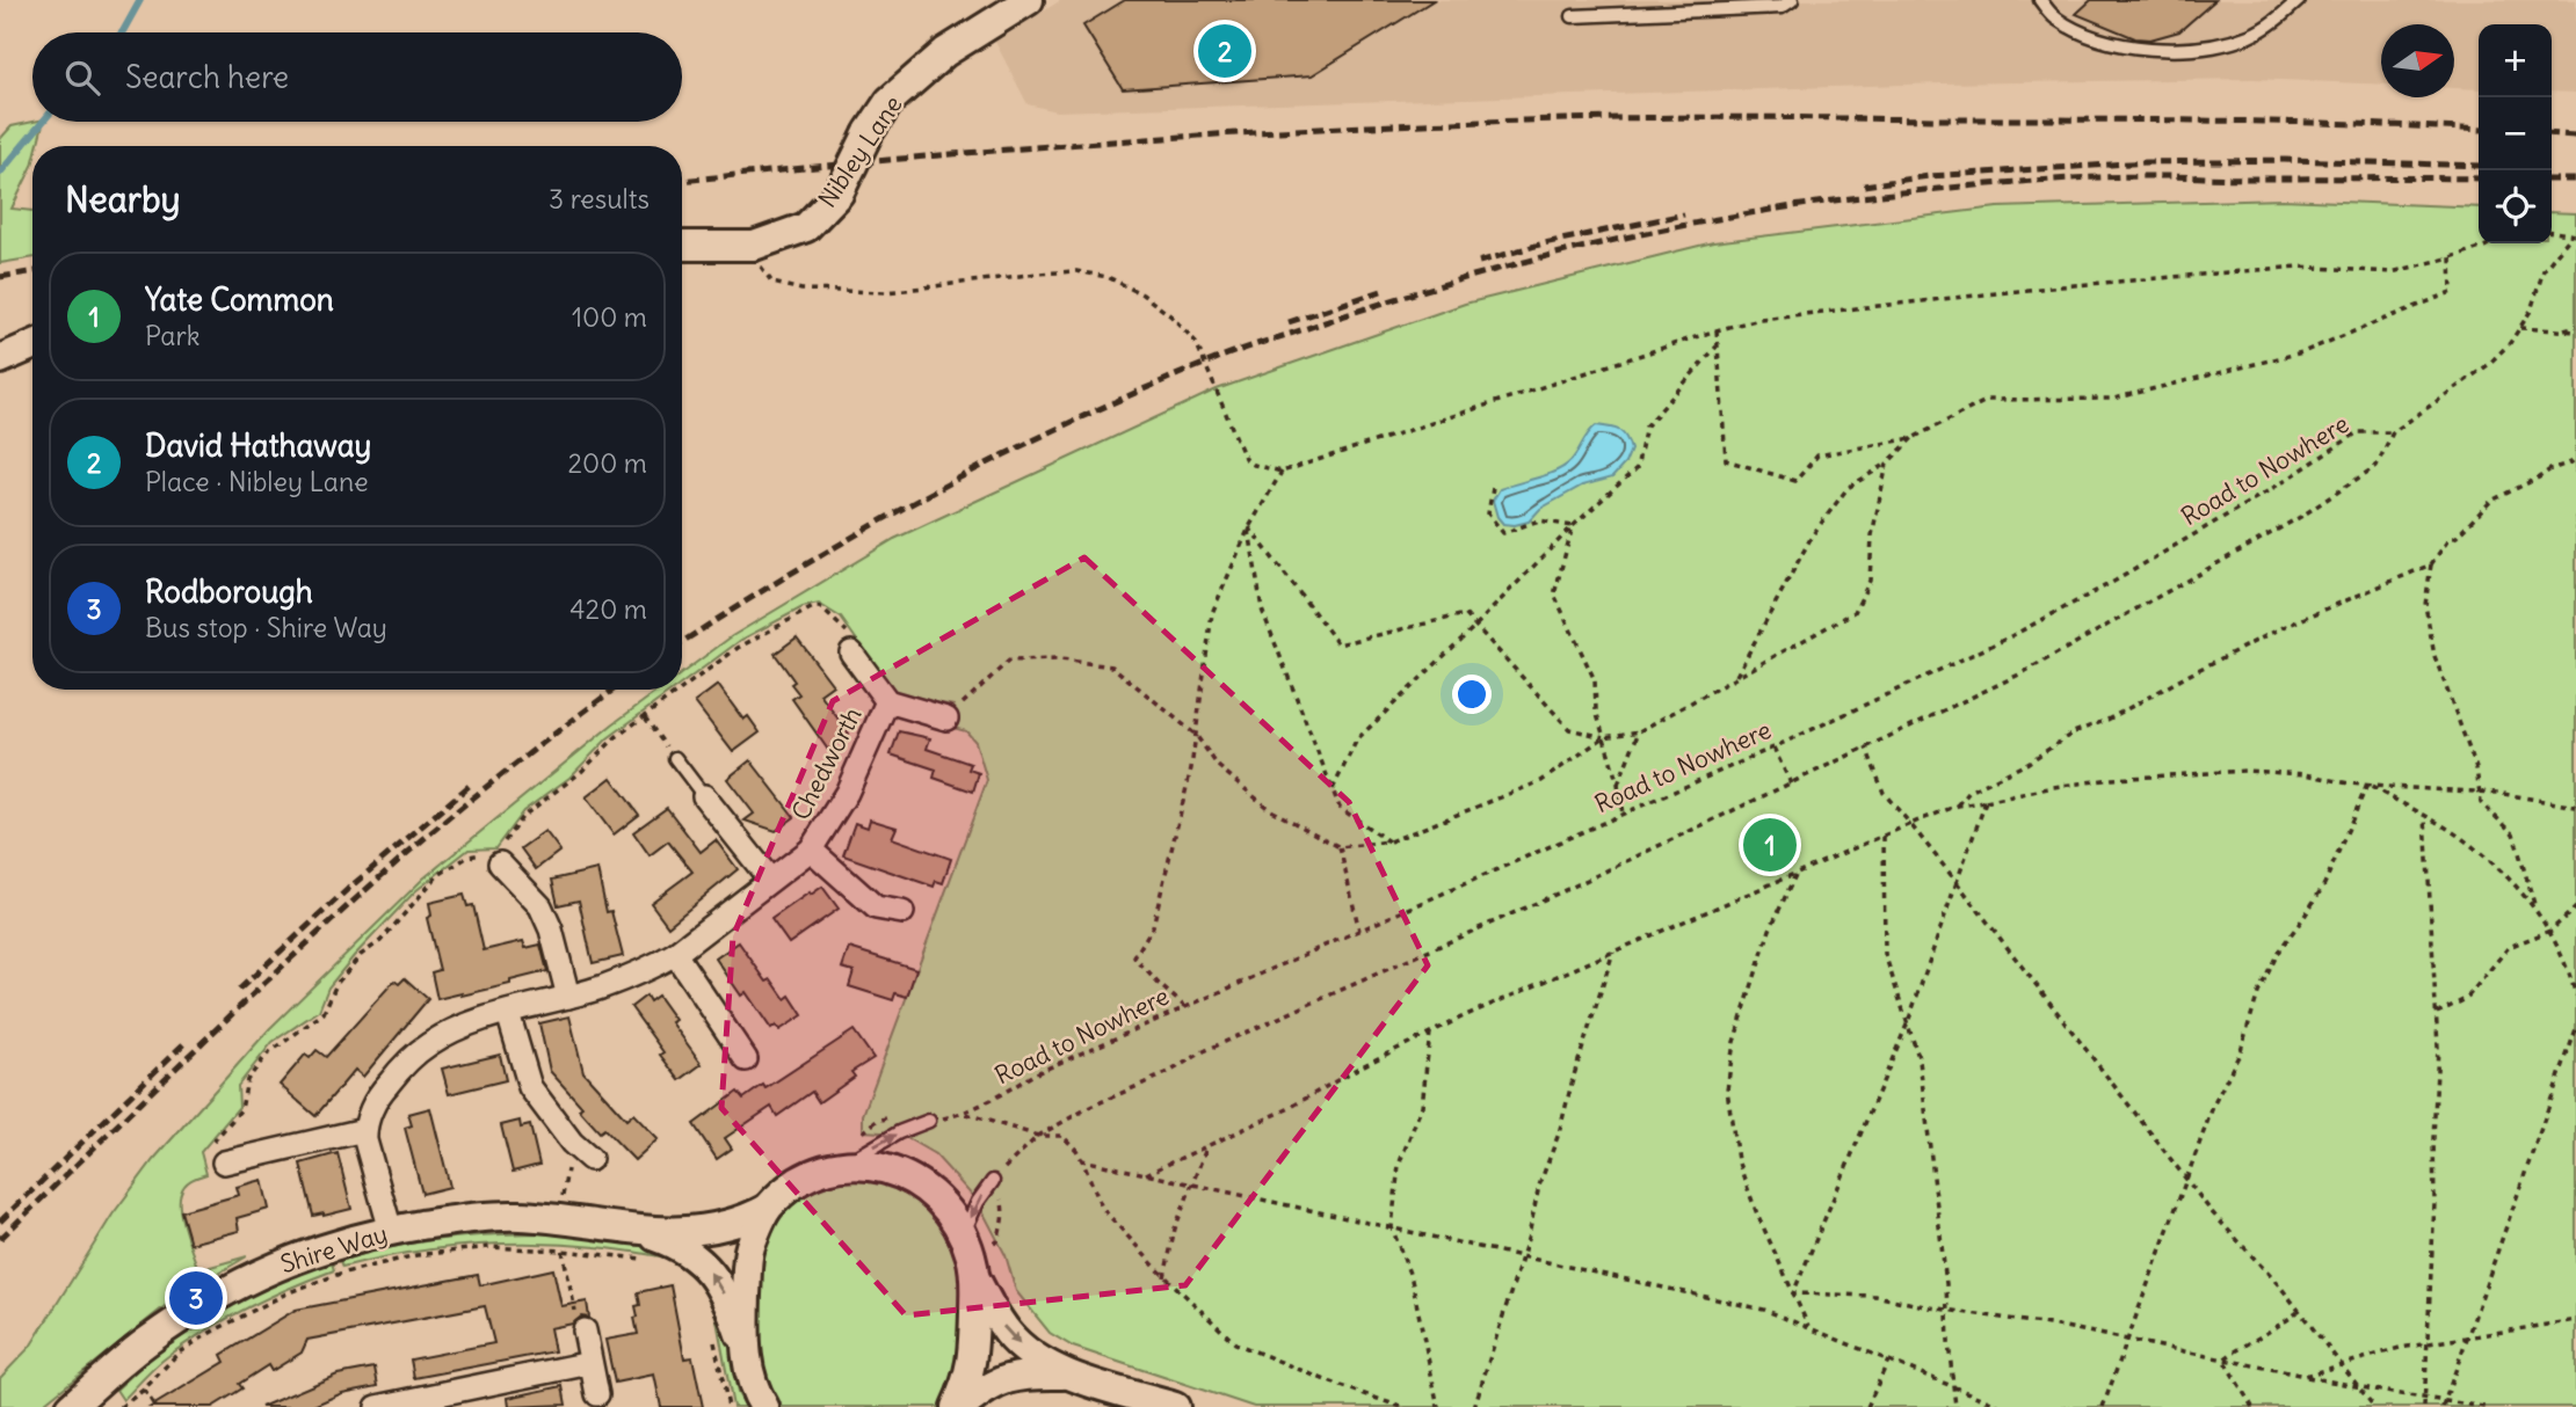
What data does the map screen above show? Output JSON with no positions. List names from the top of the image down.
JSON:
{
  "streets": {
    "street": ["Nibley Lane", "Chedworth", "Shire Way"],
    "path": ["Road to Nowhere"]
  },
  "north": "right",
  "page": {
    "pins": ["2", "1", "3"],
    "map_buttons": ["+", "−"],
    "search": "Search here",
    "heading": ["Nearby", "3 results"],
    "list": [
      {
        "mark": "1",
        "name": "Yate Common",
        "note": "Park",
        "value": "100 m"
      },
      {
        "mark": "2",
        "name": "David Hathaway",
        "note": "Place · Nibley Lane",
        "value": "200 m"
      },
      {
        "mark": "3",
        "name": "Rodborough",
        "note": "Bus stop · Shire Way",
        "value": "420 m"
      }
    ]
  }
}
